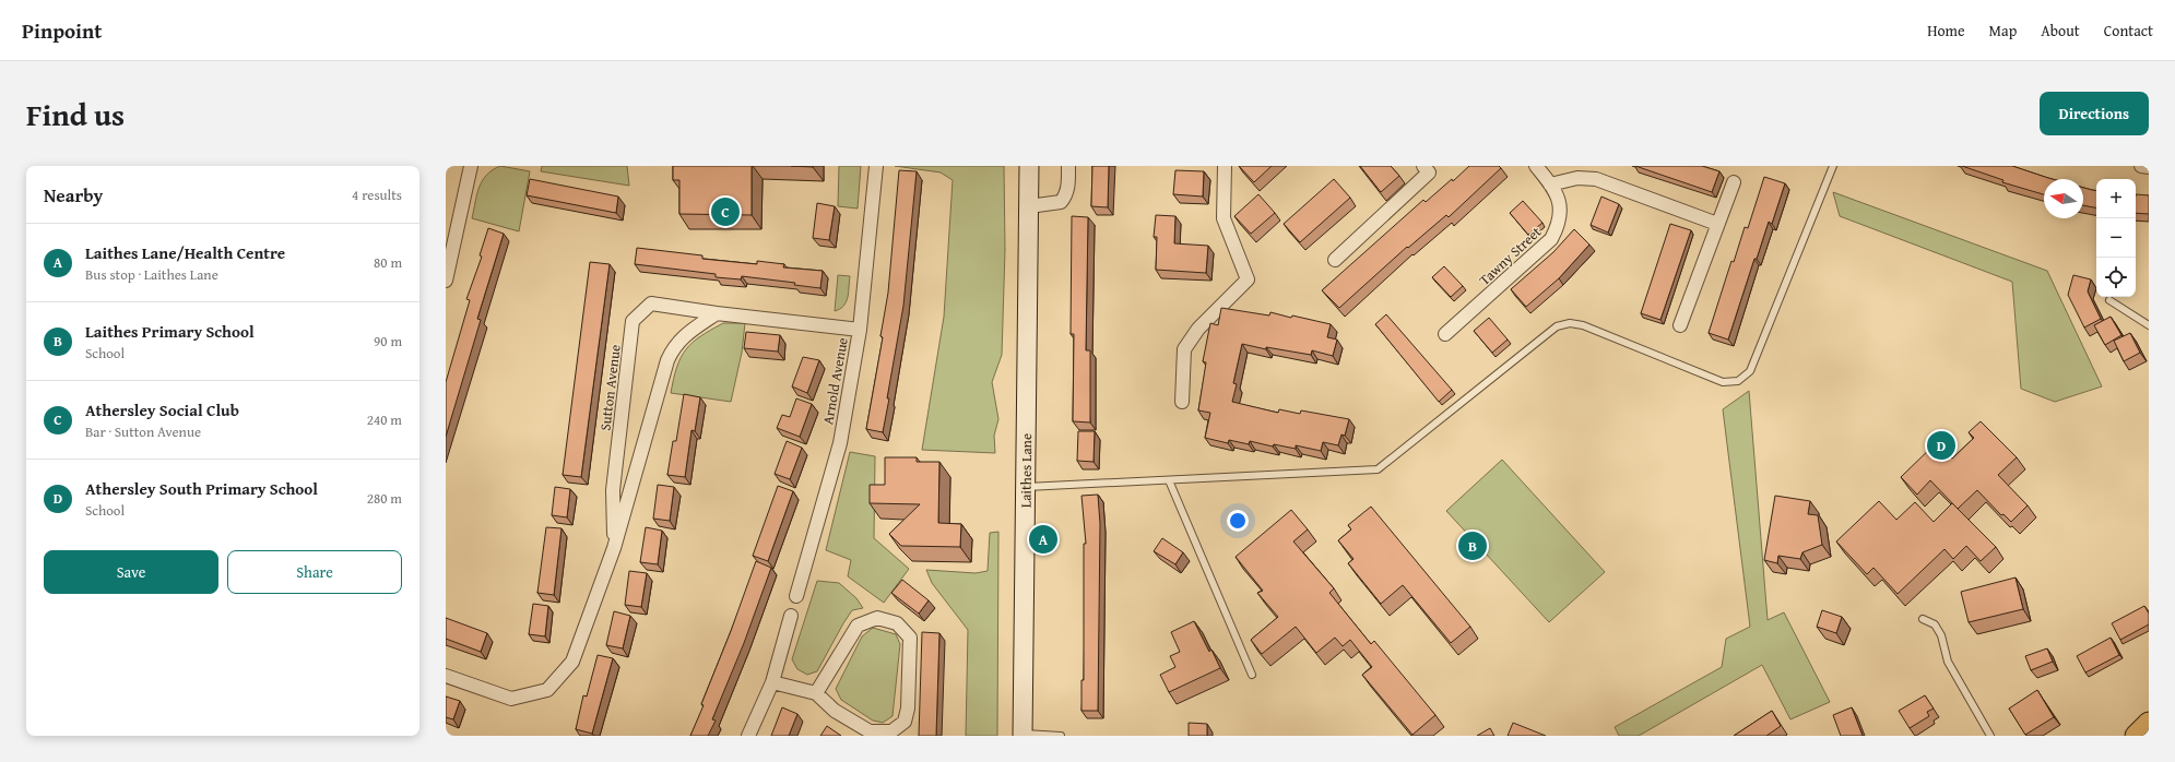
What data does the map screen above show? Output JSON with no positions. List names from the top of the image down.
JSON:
{
  "streets": {
    "main road": ["Laithes Lane"],
    "street": ["Tawny Street", "Arnold Avenue", "Sutton Avenue"]
  },
  "crossings": [
    ["Arnold Avenue", "Sutton Avenue"]
  ],
  "north": "left",
  "page": {
    "header": "Pinpoint",
    "nav": [
      "Home",
      "Map",
      "About",
      "Contact"
    ],
    "title": "Find us",
    "buttons": [
      "Directions",
      ["Save", "Share"]
    ],
    "heading": ["Nearby", "4 results"],
    "map_buttons": ["+", "−"],
    "pins": [
      "C",
      "D",
      "A",
      "B"
    ],
    "list": [
      {
        "mark": "A",
        "name": "Laithes Lane/Health Centre",
        "note": "Bus stop · Laithes Lane",
        "value": "80 m"
      },
      {
        "mark": "B",
        "name": "Laithes Primary School",
        "note": "School",
        "value": "90 m"
      },
      {
        "mark": "C",
        "name": "Athersley Social Club",
        "note": "Bar · Sutton Avenue",
        "value": "240 m"
      },
      {
        "mark": "D",
        "name": "Athersley South Primary School",
        "note": "School",
        "value": "280 m"
      }
    ]
  }
}
